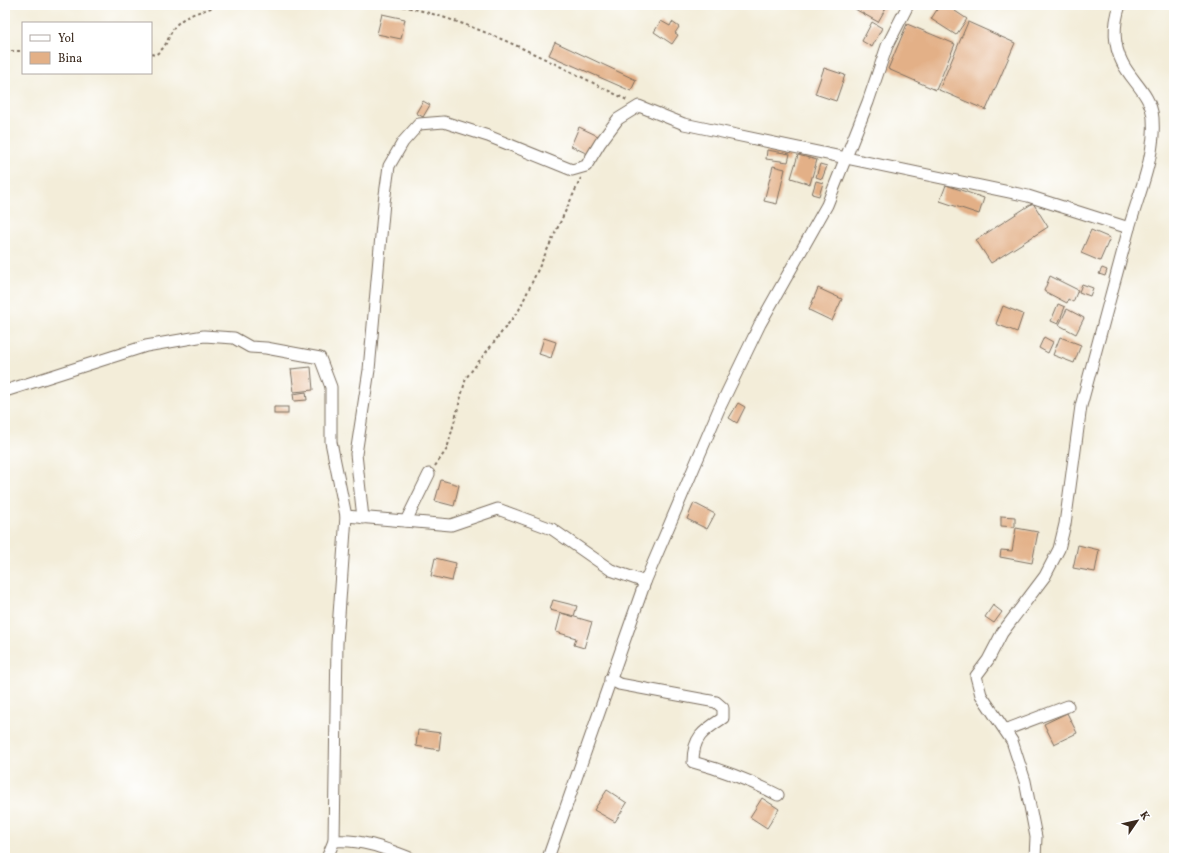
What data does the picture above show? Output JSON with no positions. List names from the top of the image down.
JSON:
{
  "legend": ["Yol", "Bina"],
  "north": "top right"
}
